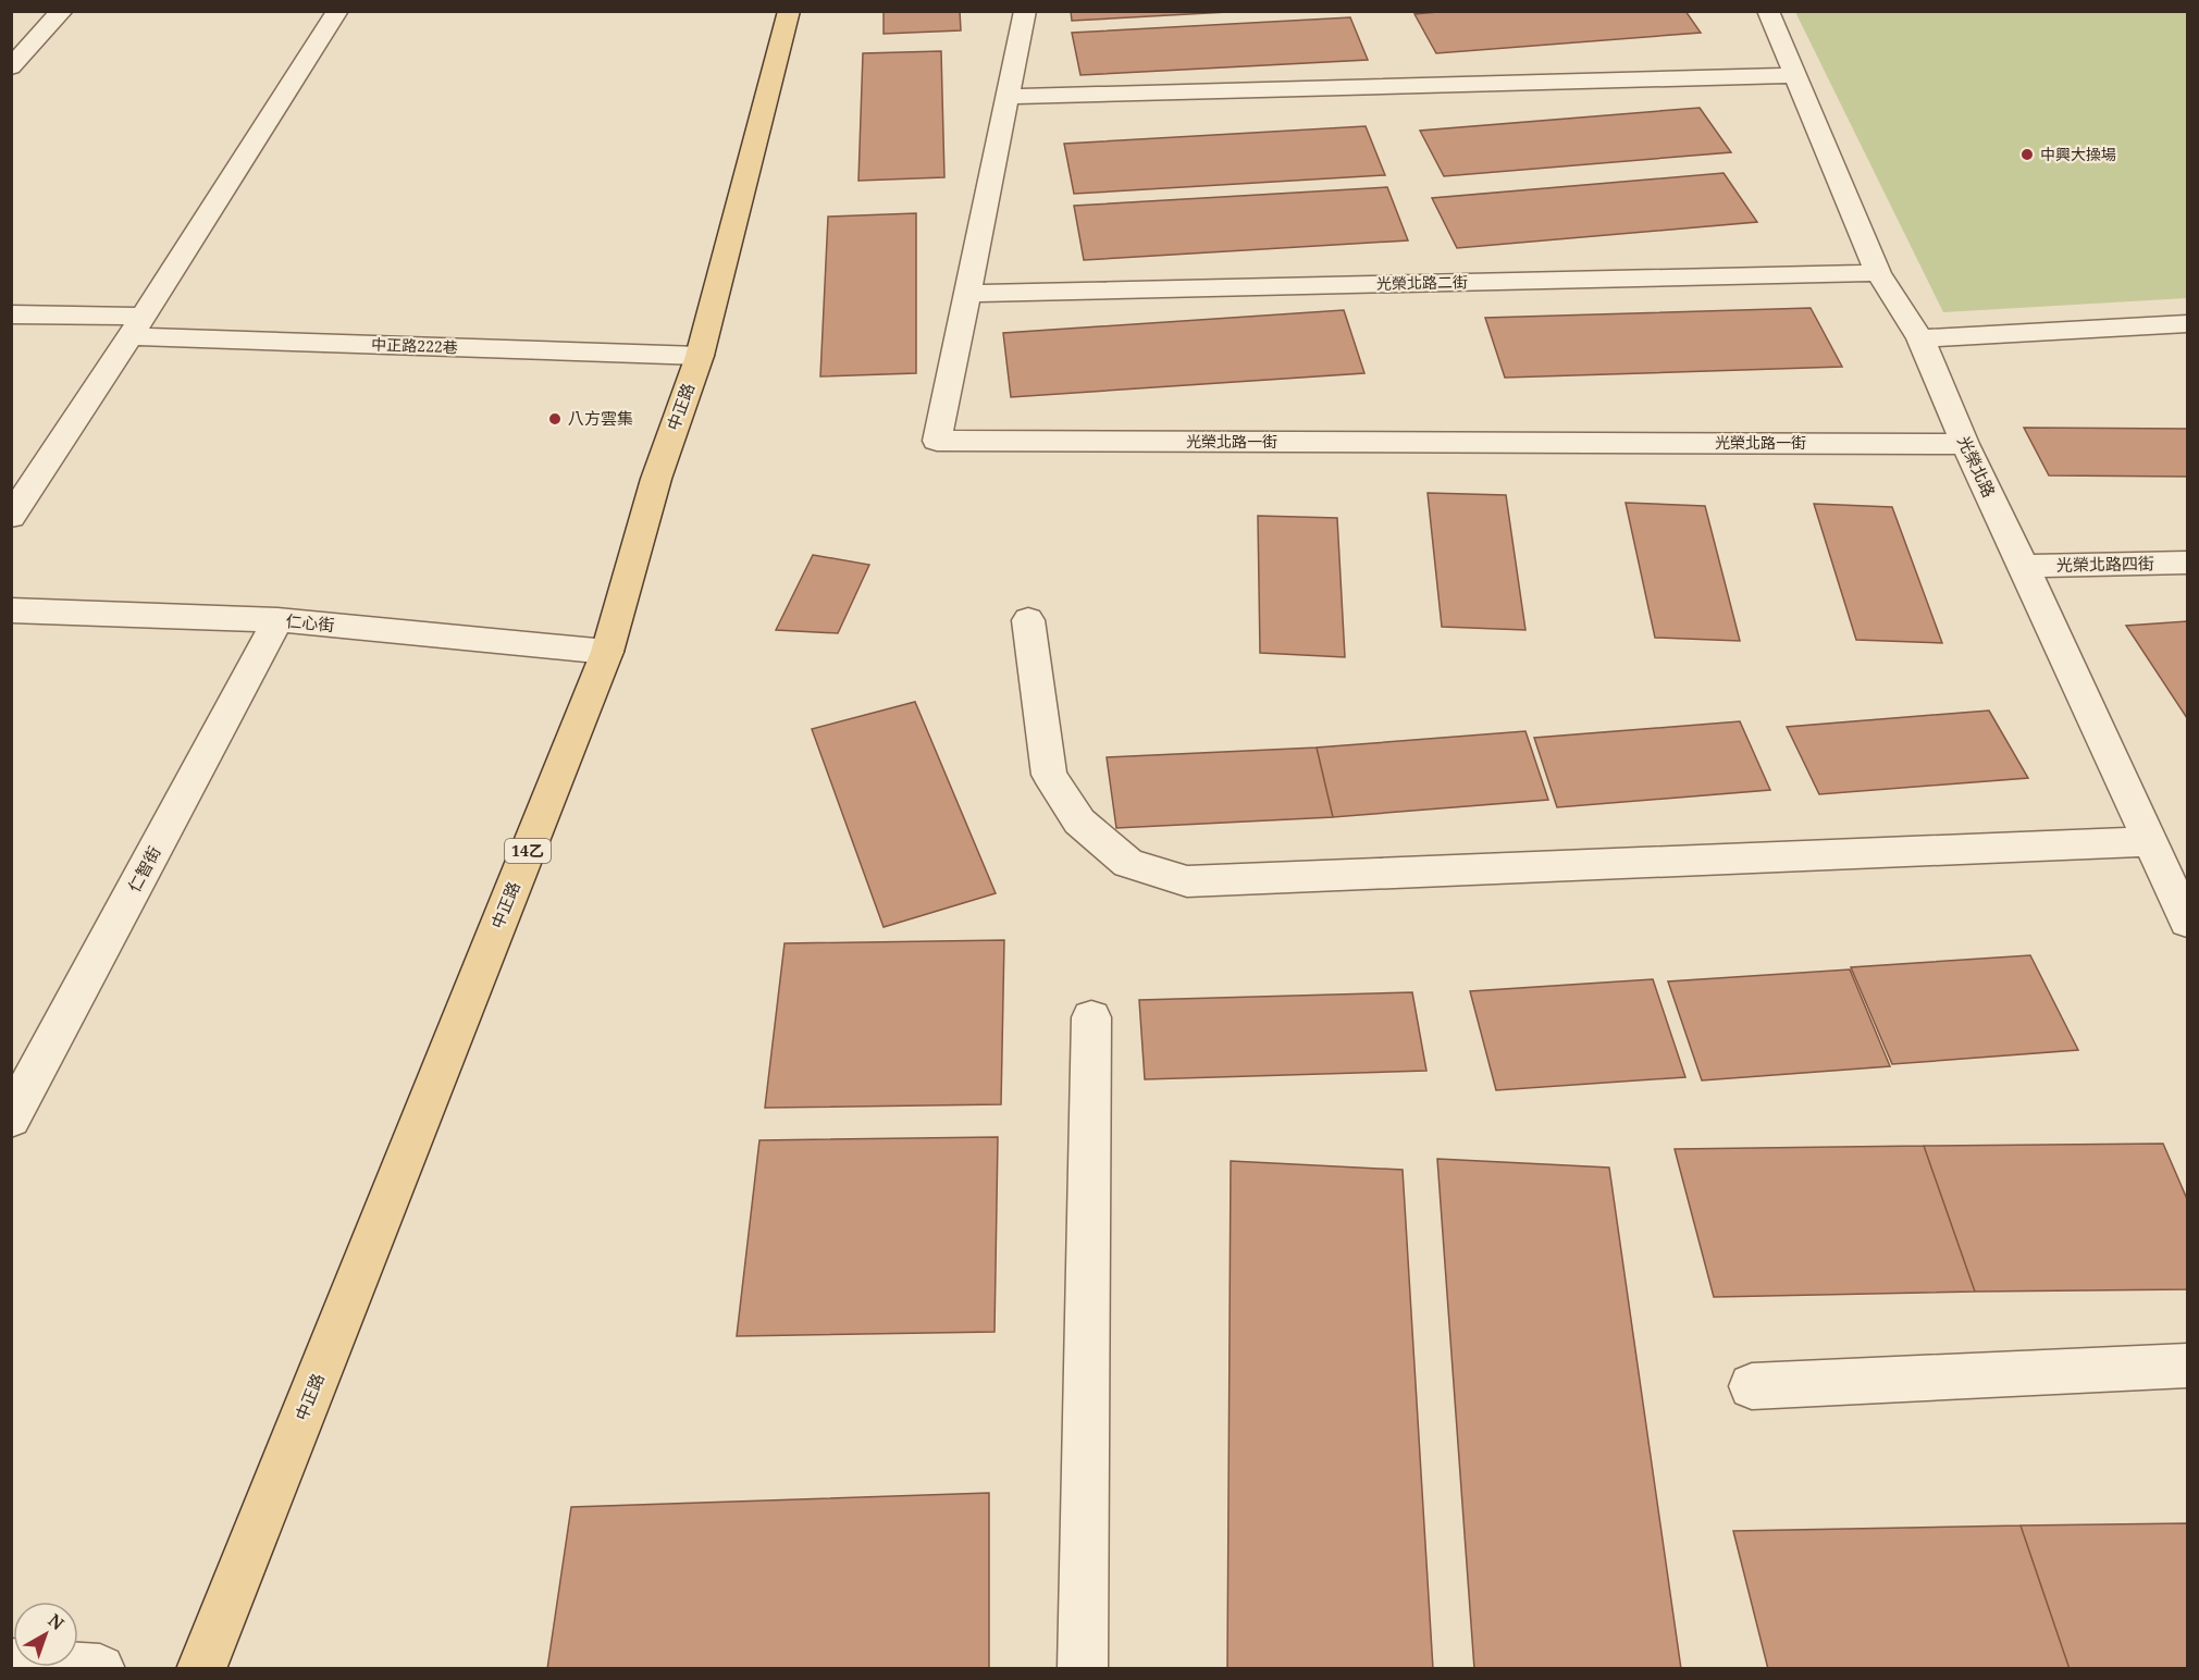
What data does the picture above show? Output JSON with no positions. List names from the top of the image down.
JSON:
{
  "streets": {
    "main road": ["中正路", "14乙"],
    "street": [
      "光榮北路二街",
      "中正路222巷",
      "光榮北路一街",
      "光榮北路",
      "光榮北路四街",
      "仁心街",
      "仁智街"
    ]
  },
  "crossings": [
    ["光榮北路二街", "光榮北路一街"],
    ["光榮北路二街", "光榮北路"],
    ["中正路222巷", "中正路"],
    ["中正路", "仁心街"],
    ["光榮北路一街", "光榮北路"],
    ["光榮北路", "光榮北路四街"],
    ["仁心街", "仁智街"]
  ],
  "places": ["中興大操場", "八方雲集"],
  "north": "top right"
}
